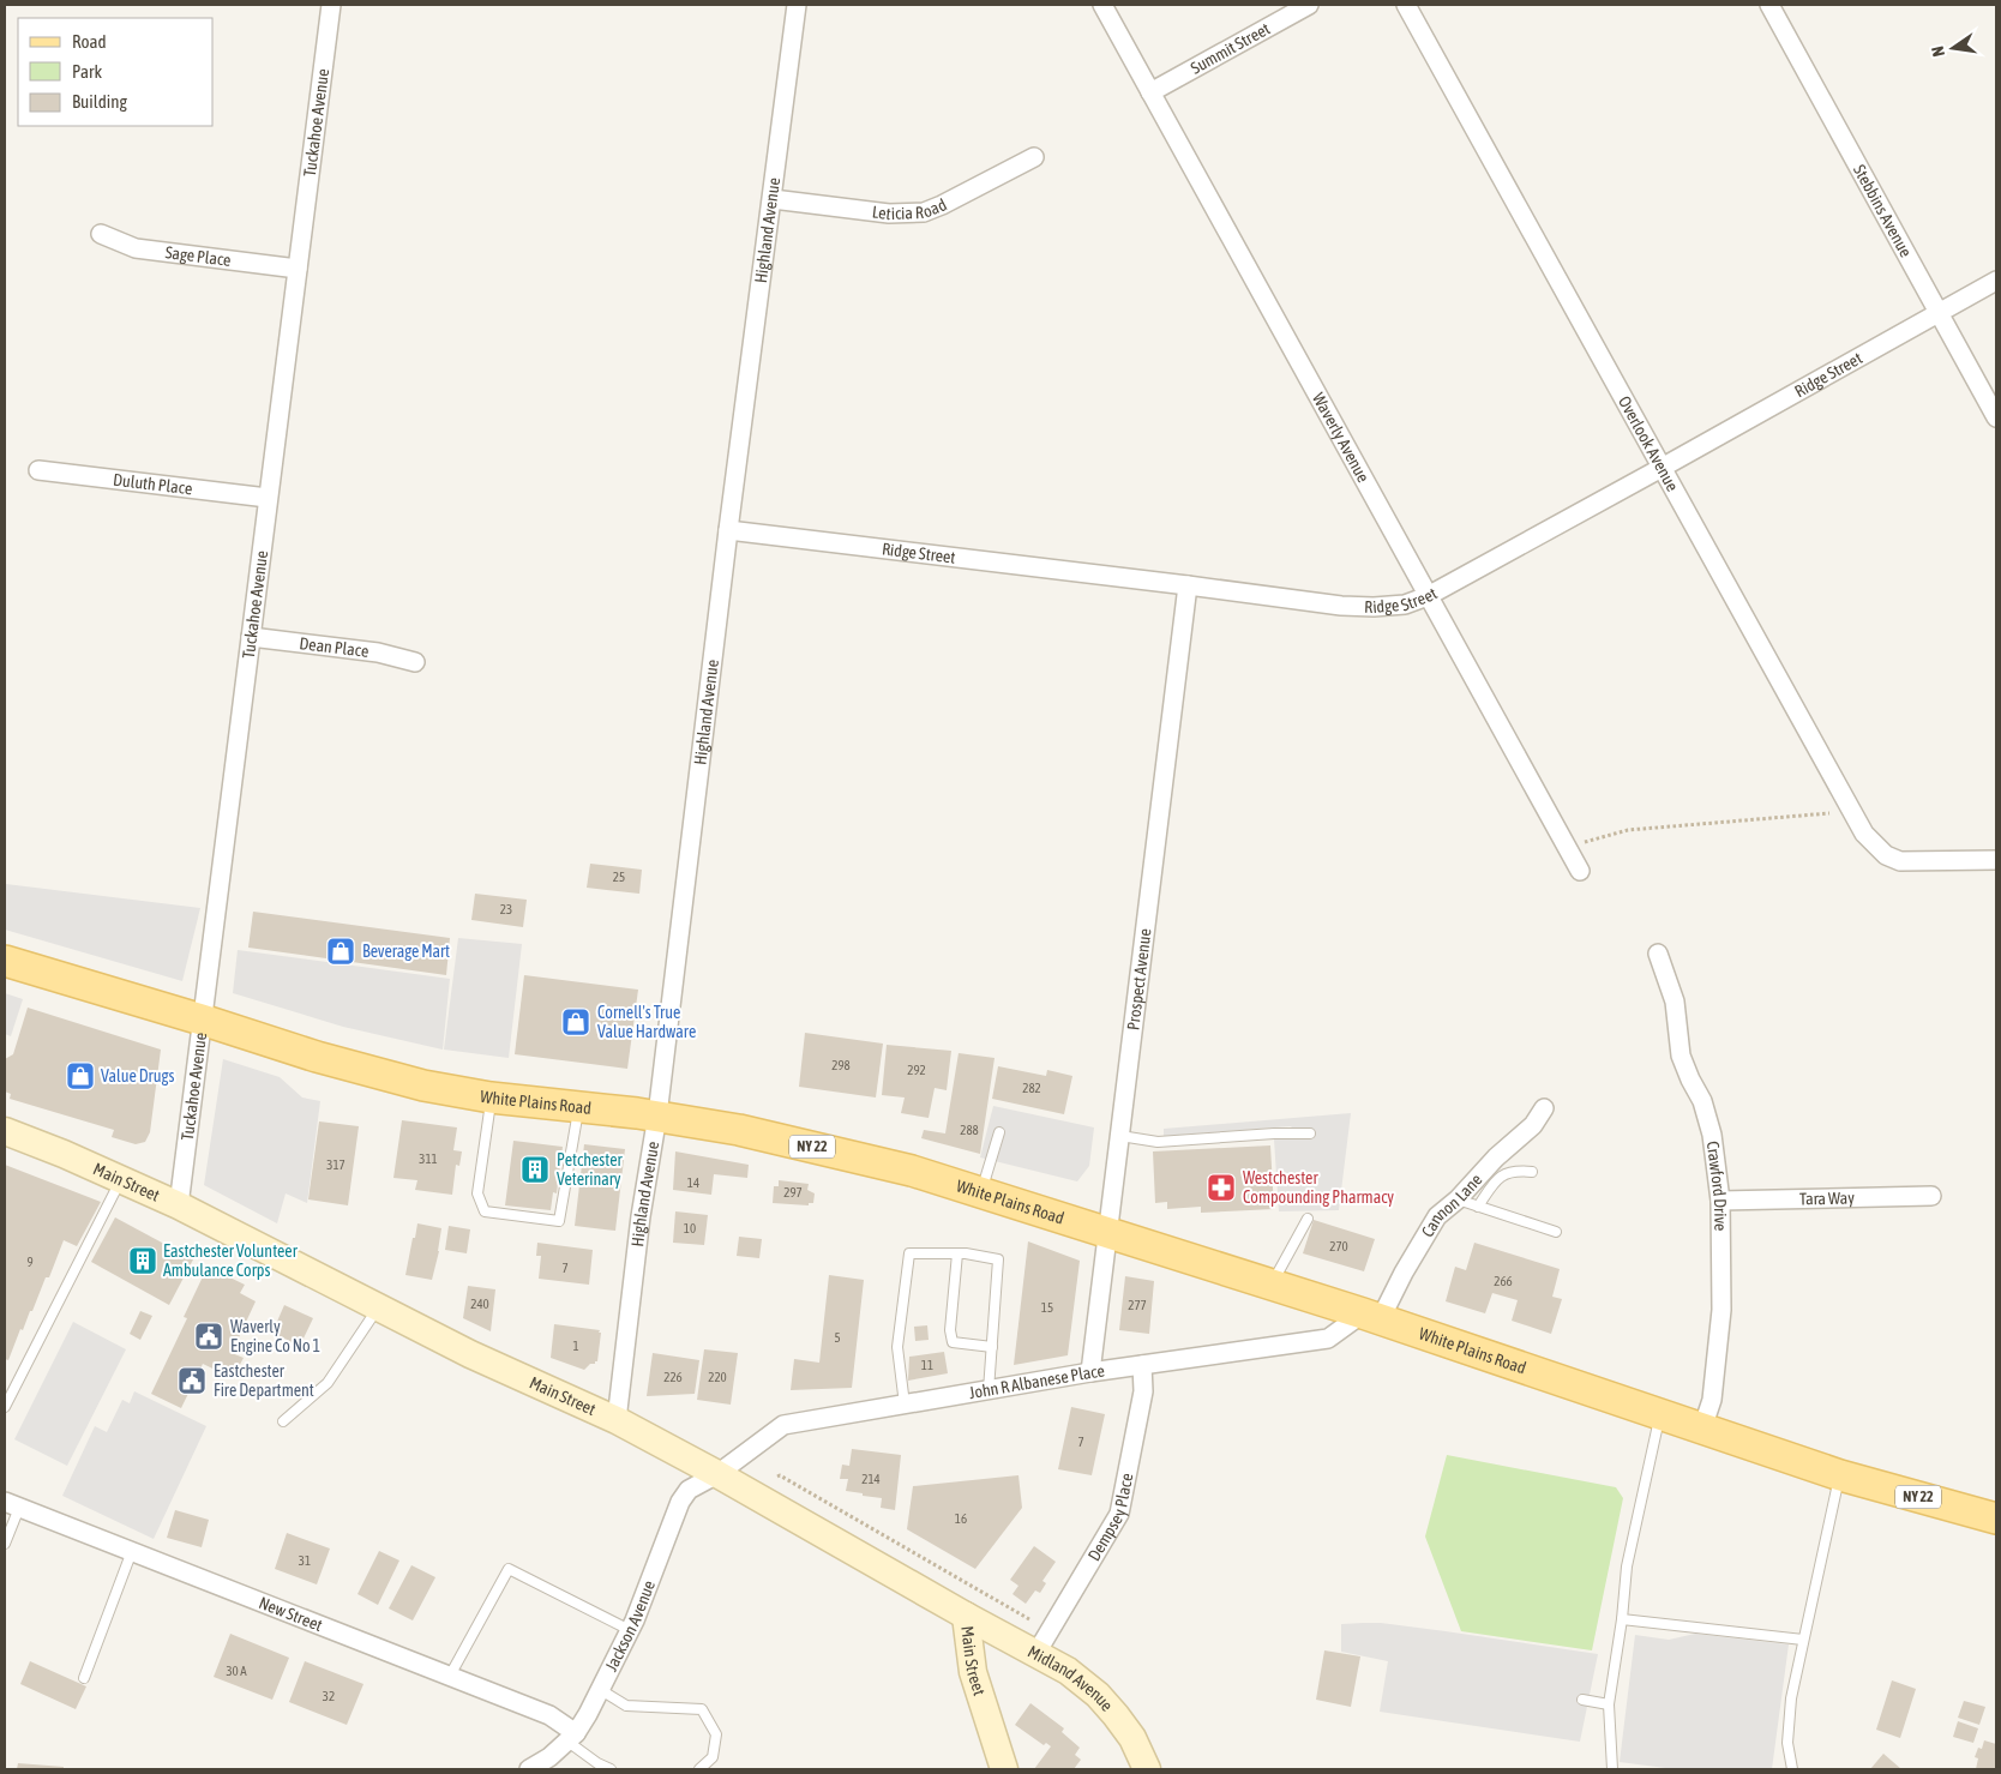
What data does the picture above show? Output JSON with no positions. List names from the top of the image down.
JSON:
{
  "streets": {
    "main road": ["White Plains Road", "NY 22"],
    "street": [
      "Summit Street",
      "Tuckahoe Avenue",
      "Leticia Road",
      "Stebbins Avenue",
      "Highland Avenue",
      "Sage Place",
      "Ridge Street",
      "Waverly Avenue",
      "Overlook Avenue",
      "Duluth Place",
      "Dean Place",
      "Prospect Avenue",
      "Main Street",
      "Crawford Drive",
      "Tara Way",
      "Cannon Lane",
      "John R Albanese Place",
      "Dempsey Place",
      "New Street",
      "Jackson Avenue",
      "Midland Avenue"
    ]
  },
  "crossings": [
    ["Summit Street", "Waverly Avenue"],
    ["Tuckahoe Avenue", "Sage Place"],
    ["Tuckahoe Avenue", "Duluth Place"],
    ["Tuckahoe Avenue", "Dean Place"],
    ["Tuckahoe Avenue", "White Plains Road"],
    ["Tuckahoe Avenue", "Main Street"],
    ["Leticia Road", "Highland Avenue"],
    ["Stebbins Avenue", "Ridge Street"],
    ["Highland Avenue", "Ridge Street"],
    ["Highland Avenue", "White Plains Road"],
    ["Highland Avenue", "Main Street"],
    ["Ridge Street", "Waverly Avenue"],
    ["Ridge Street", "Overlook Avenue"],
    ["Ridge Street", "Prospect Avenue"],
    ["Prospect Avenue", "White Plains Road"],
    ["Prospect Avenue", "John R Albanese Place"],
    ["White Plains Road", "Crawford Drive"],
    ["White Plains Road", "Cannon Lane"],
    ["White Plains Road", "John R Albanese Place"],
    ["Main Street", "John R Albanese Place"],
    ["Main Street", "Jackson Avenue"],
    ["Main Street", "Midland Avenue"],
    ["Crawford Drive", "Tara Way"],
    ["Cannon Lane", "John R Albanese Place"],
    ["John R Albanese Place", "Dempsey Place"],
    ["John R Albanese Place", "Jackson Avenue"],
    ["Dempsey Place", "Midland Avenue"],
    ["New Street", "Jackson Avenue"]
  ],
  "places": {
    "shop": ["Beverage Mart", "Cornell's True Value Hardware", "Value Drugs"],
    "building": ["Petchester Veterinary", "Eastchester Volunteer Ambulance Corps"],
    "pharmacy": ["Westchester Compounding Pharmacy"],
    "public building": ["Waverly Engine Co No 1", "Eastchester Fire Department"]
  },
  "house_numbers": [
    "25",
    "23",
    "298",
    "292",
    "282",
    "288",
    "311",
    "317",
    "14",
    "297",
    "10",
    "270",
    "9",
    "7",
    "266",
    "240",
    "277",
    "15",
    "5",
    "1",
    "11",
    "226",
    "220",
    "7",
    "214",
    "16",
    "31",
    "30 A",
    "32"
  ],
  "legend": ["Road", "Park", "Building"],
  "north": "left"
}
